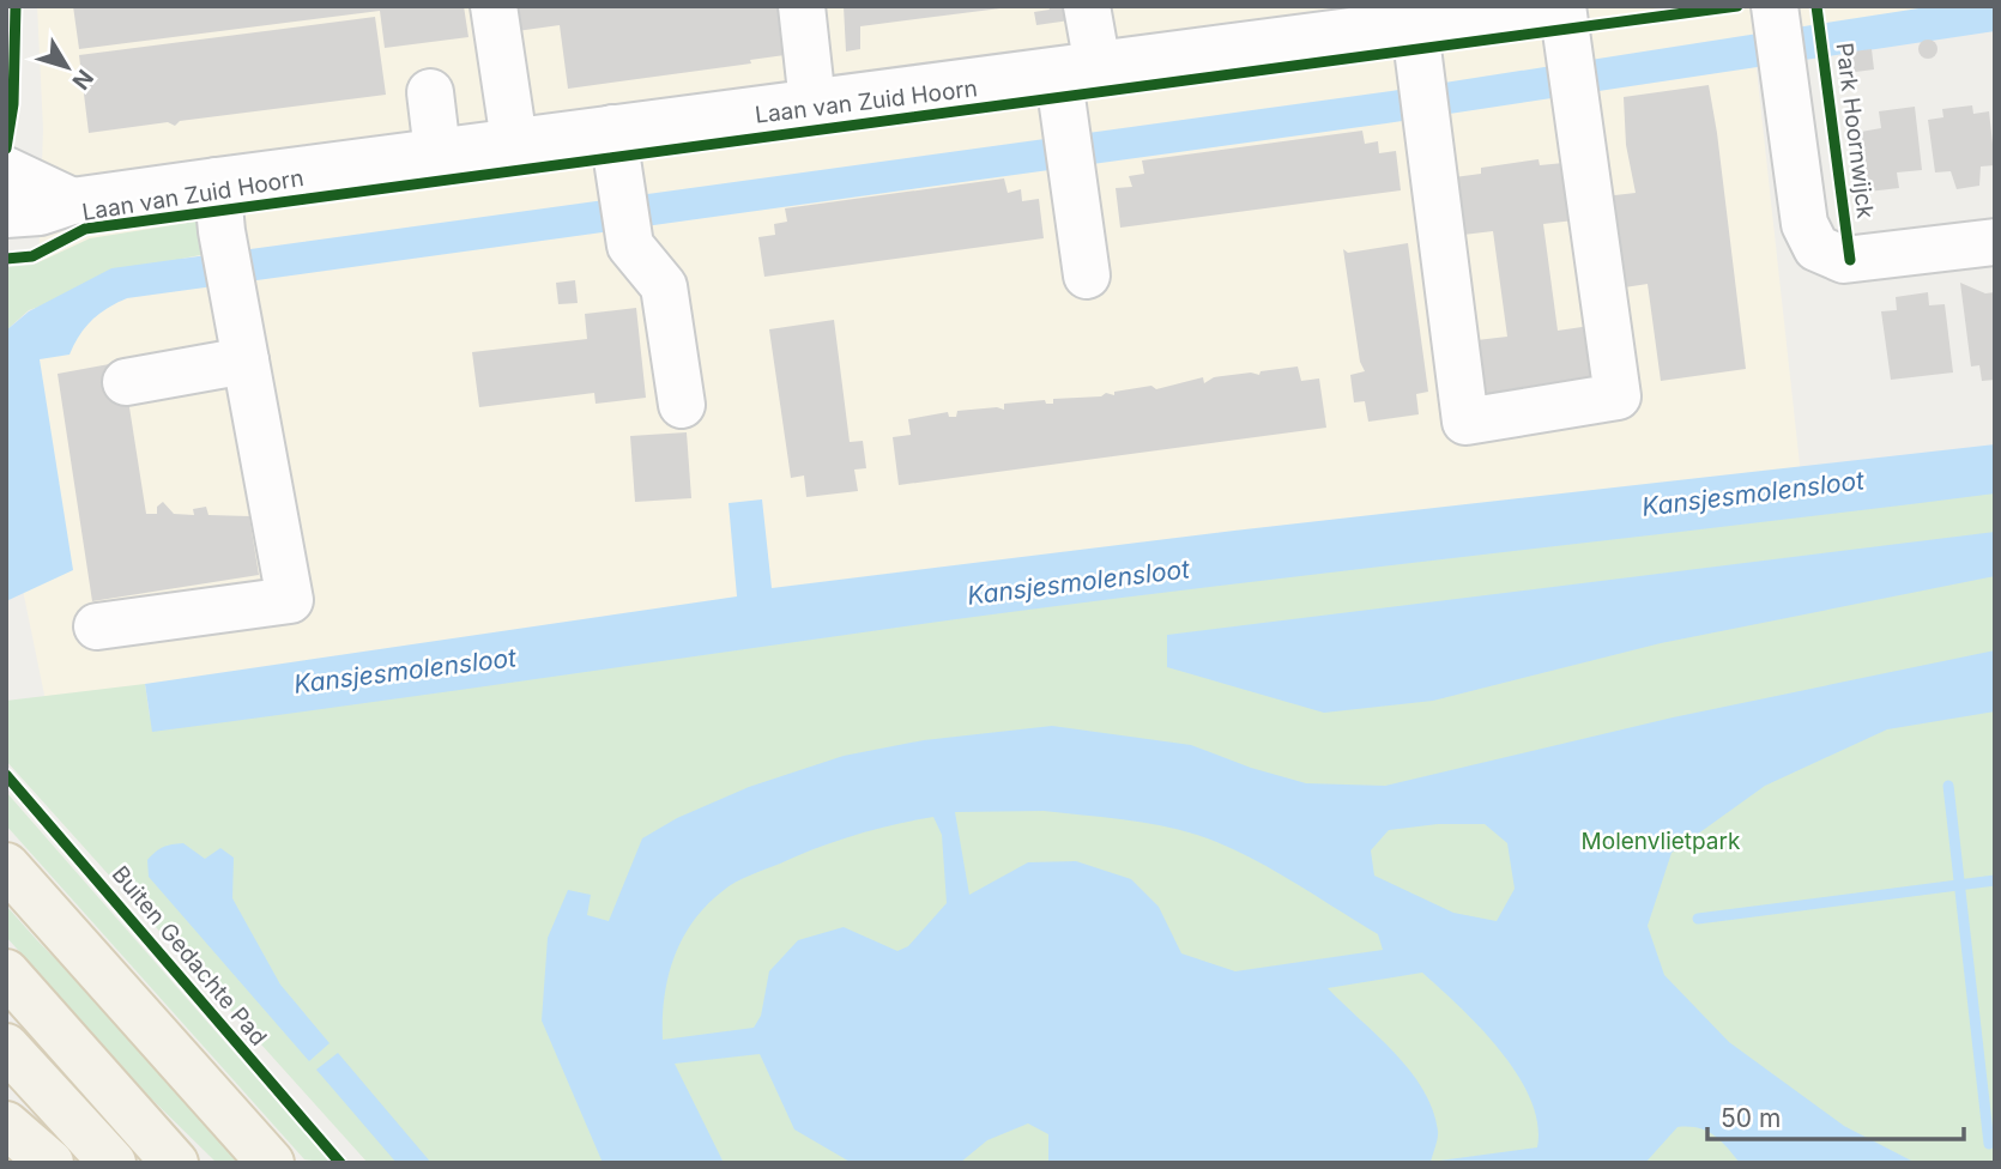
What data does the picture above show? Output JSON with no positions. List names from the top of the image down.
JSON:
{
  "streets": {
    "street": ["Laan van Zuid Hoorn"],
    "cycle path": ["Park Hoornwijck", "Buiten Gedachte Pad"]
  },
  "water": ["Kansjesmolensloot"],
  "parks": ["Molenvlietpark"],
  "scale_bar": "50 m",
  "north": "bottom right"
}
